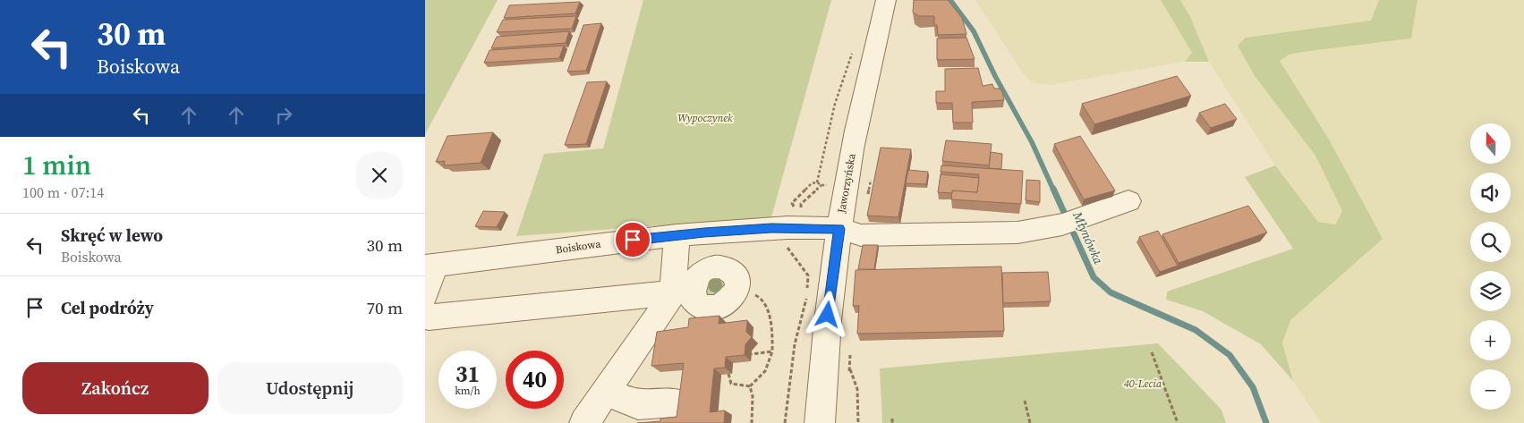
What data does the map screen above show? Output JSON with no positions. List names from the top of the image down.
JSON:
{
  "streets": {
    "street": ["Jaworzyńska", "Boiskowa"]
  },
  "crossings": [
    ["Jaworzyńska", "Boiskowa"]
  ],
  "water": ["Młynówka"],
  "parks": ["Wypoczynek", "40-Lecia"],
  "north": "top",
  "page": {
    "turn": ["30 m", "Boiskowa"],
    "map_buttons": ["+", "−"],
    "heading": ["1 min", "100 m · 07:14"],
    "list": [
      {
        "name": "Skręć w lewo",
        "note": "Boiskowa",
        "value": "30 m"
      },
      {
        "name": "Cel podróży",
        "value": "70 m"
      }
    ],
    "speed": "31 km/h",
    "limit": "40",
    "buttons": ["Zakończ", "Udostępnij"]
  }
}
